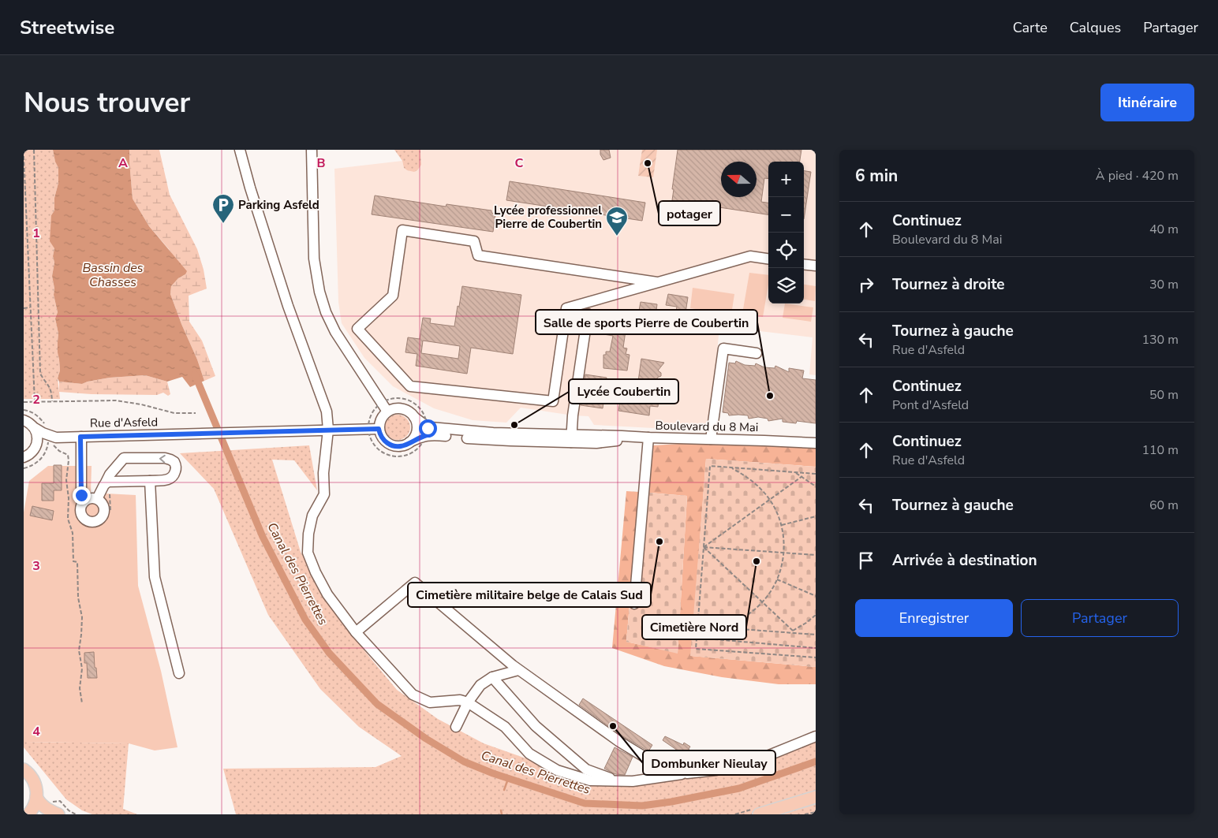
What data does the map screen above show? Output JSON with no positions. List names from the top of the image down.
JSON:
{
  "streets": {
    "street": ["Rue d'Asfeld", "Boulevard du 8 Mai"]
  },
  "water": ["Bassin des Chasses", "Canal des Pierrettes"],
  "places": {
    "other": [
      "potager",
      "Salle de sports Pierre de Coubertin",
      "Lycée Coubertin",
      "Cimetière militaire belge de Calais Sud",
      "Cimetière Nord",
      "Dombunker Nieulay"
    ],
    "parking": ["Parking Asfeld"],
    "school or university": ["Lycée professionnel Pierre de Coubertin"]
  },
  "north": "left",
  "page": {
    "header": "Streetwise",
    "nav": ["Carte", "Calques", "Partager"],
    "buttons": [
      "Itinéraire",
      ["Enregistrer", "Partager"]
    ],
    "title": "Nous trouver",
    "heading": ["6 min", "À pied · 420 m"],
    "map_buttons": ["+", "−"],
    "list": [
      ["Continuez", "Boulevard du 8 Mai", "40 m"],
      ["Tournez à droite", "30 m"],
      ["Tournez à gauche", "Rue d'Asfeld", "130 m"],
      ["Continuez", "Pont d'Asfeld", "50 m"],
      ["Continuez", "Rue d'Asfeld", "110 m"],
      ["Tournez à gauche", "60 m"],
      "Arrivée à destination"
    ]
  },
  "grid": {
    "columns": ["A", "B", "C"],
    "rows": [
      "1",
      "2",
      "3",
      "4"
    ]
  }
}
